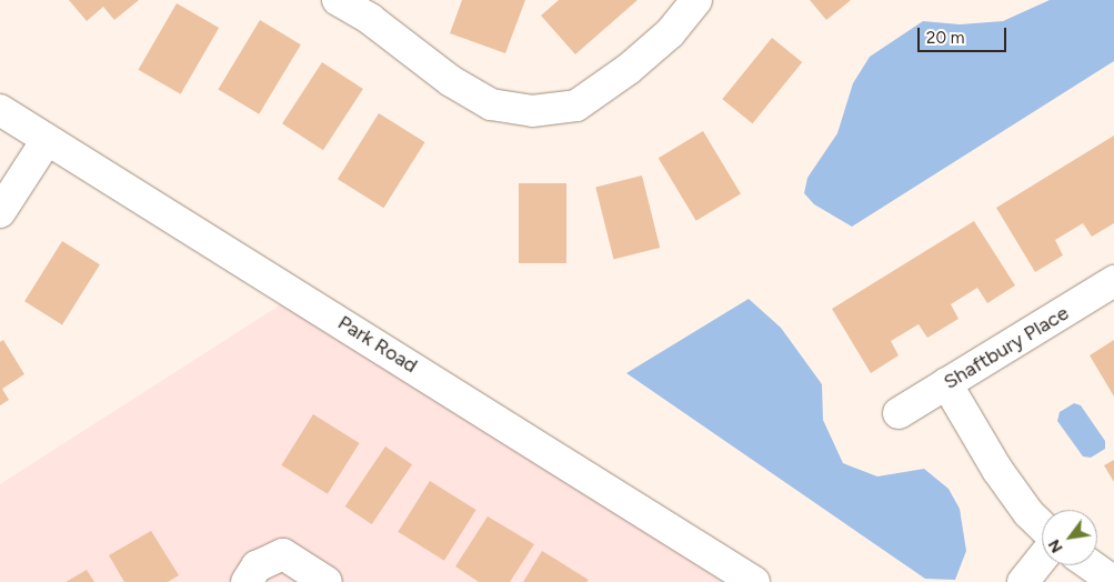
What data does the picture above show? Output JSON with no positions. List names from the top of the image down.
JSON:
{
  "streets": {
    "street": ["Park Road", "Shaftbury Place"]
  },
  "scale_bar": "20 m",
  "north": "bottom left"
}
